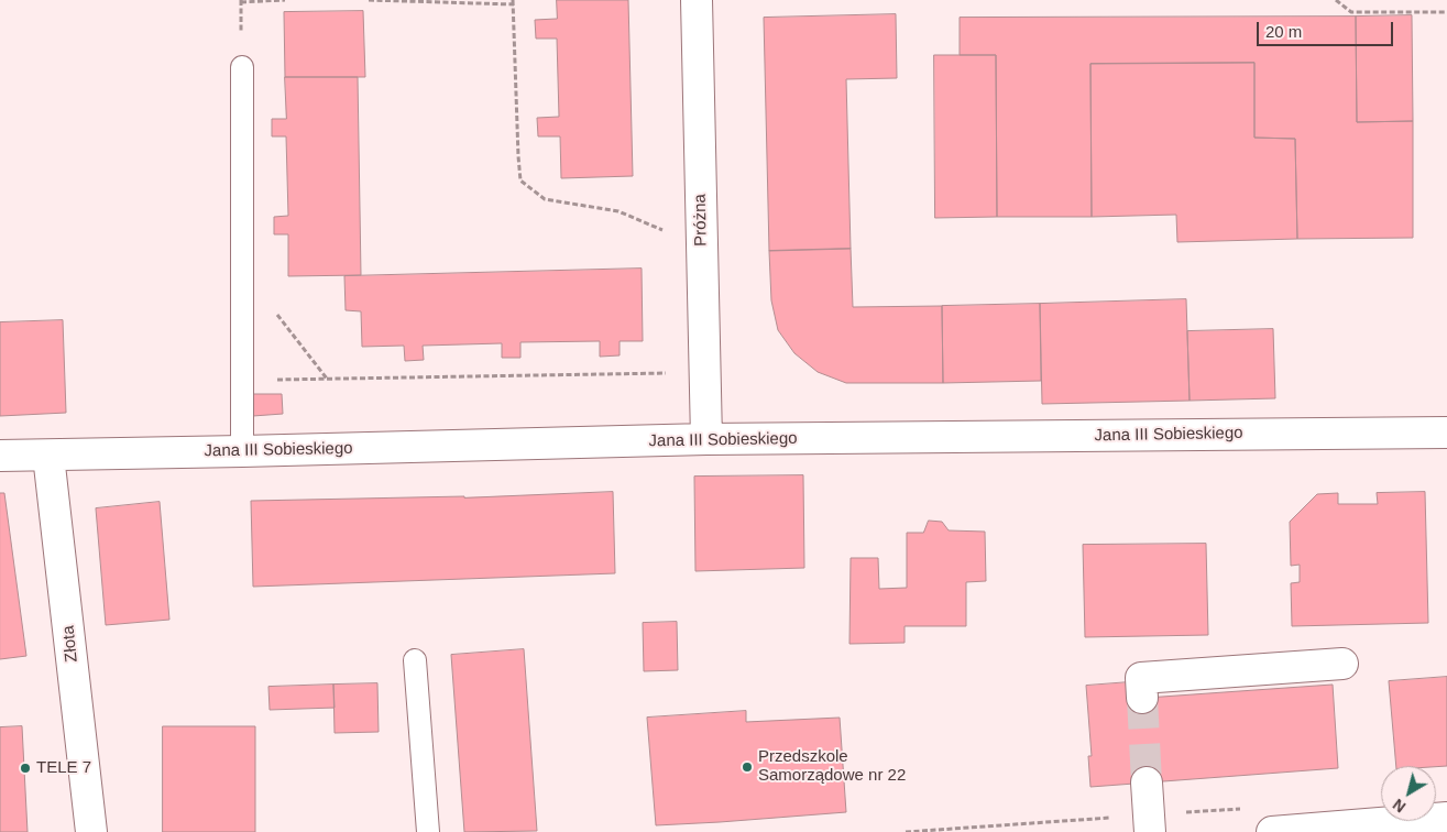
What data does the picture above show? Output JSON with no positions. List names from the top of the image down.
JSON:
{
  "streets": {
    "street": ["Próżna", "Jana III Sobieskiego", "Złota"]
  },
  "crossings": [
    ["Próżna", "Jana III Sobieskiego"],
    ["Jana III Sobieskiego", "Złota"]
  ],
  "places": ["Przedszkole Samorządowe nr 22", "TELE 7"],
  "scale_bar": "20 m",
  "north": "bottom left"
}
